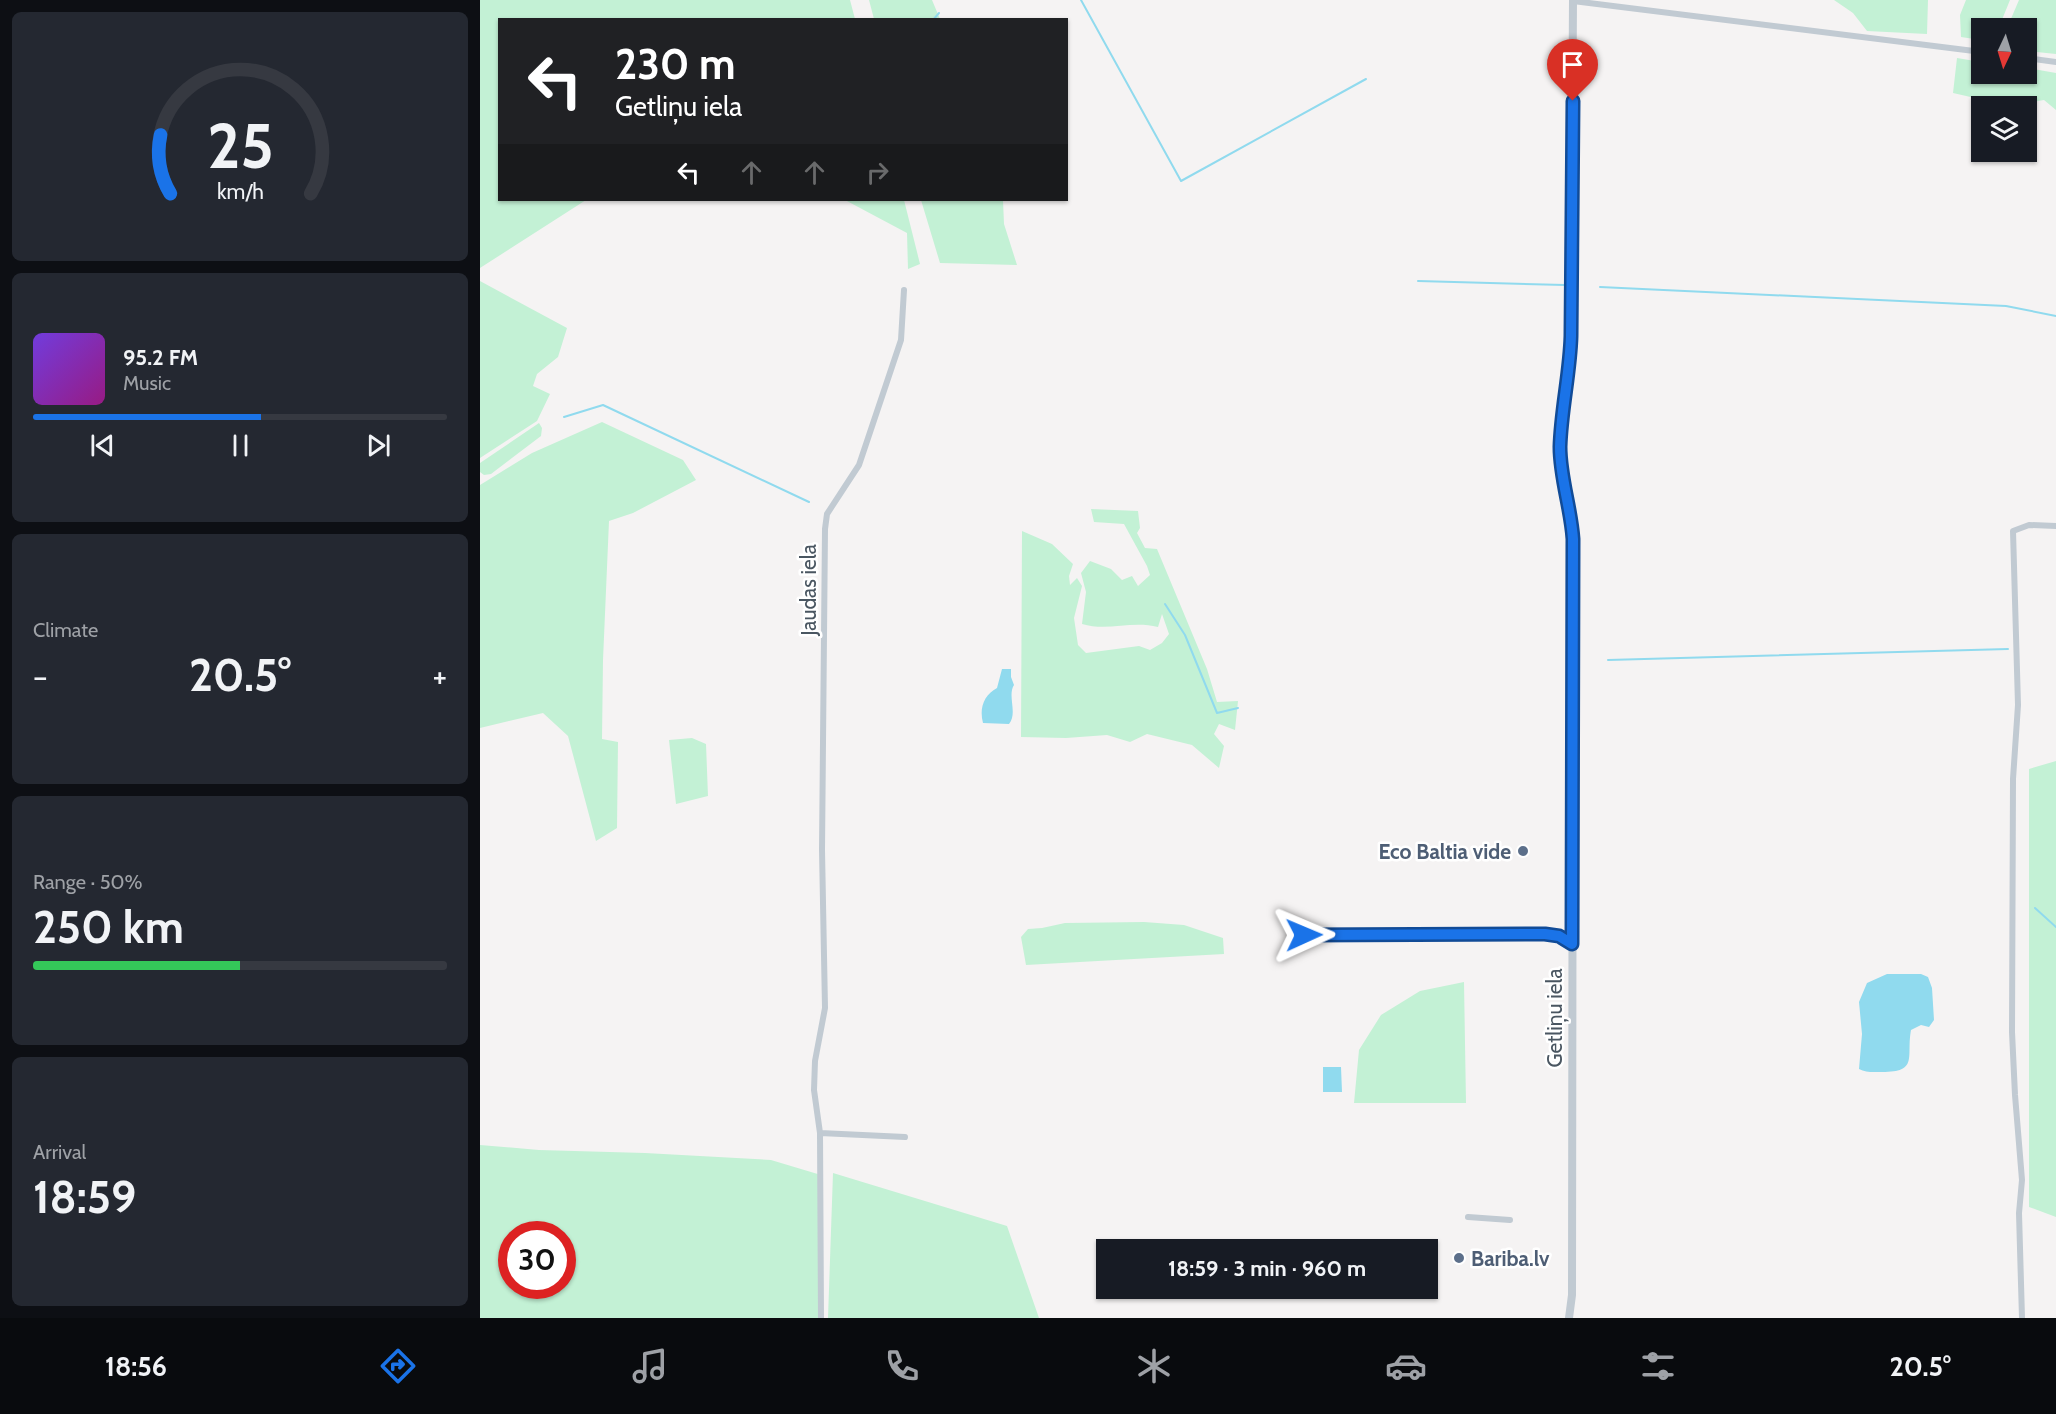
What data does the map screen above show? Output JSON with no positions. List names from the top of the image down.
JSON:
{
  "streets": {
    "street": ["Jaudas iela", "Getliņu iela"]
  },
  "places": ["Eco Baltia vide", "Bariba.lv"],
  "north": "bottom",
  "page": {
    "turn": ["230 m", "Getliņu iela"],
    "song": ["95.2 FM", "Music"],
    "tile": [
      "Climate",
      ["Range · 50%", "250 km"],
      ["Arrival", "18:59"]
    ],
    "heat": ["−", "20.5°", "+"],
    "limit": "30",
    "trip": "18:59 · 3 min · 960 m",
    "tabs": ["18:56", "20.5°"],
    "gauge": ["25", "km/h"]
  }
}
